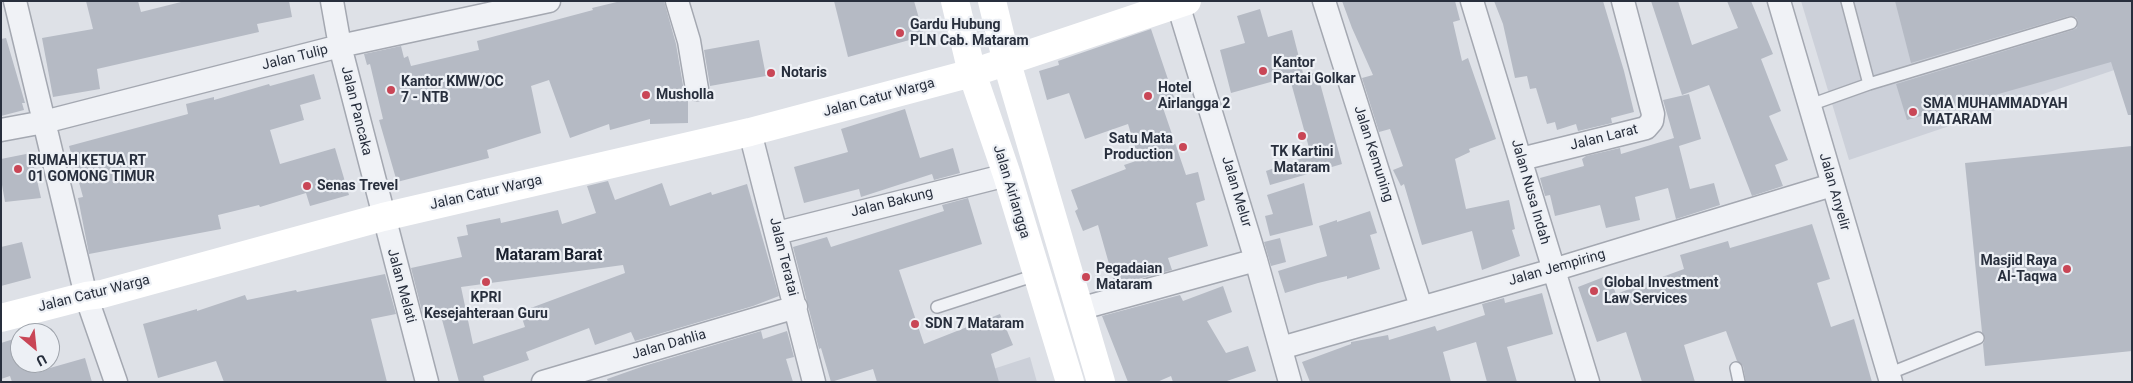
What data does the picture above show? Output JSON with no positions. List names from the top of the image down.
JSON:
{
  "streets": {
    "main road": ["Jalan Catur Warga", "Jalan Airlangga"],
    "street": [
      "Jalan Tulip",
      "Jalan Pancaka",
      "Jalan Larat",
      "Jalan Kemuning",
      "Jalan Melur",
      "Jalan Nusa Indah",
      "Jalan Anyelir",
      "Jalan Bakung",
      "Jalan Teratai",
      "Jalan Jempiring",
      "Jalan Melati",
      "Jalan Dahlia"
    ]
  },
  "crossings": [
    ["Jalan Tulip", "Jalan Pancaka"],
    ["Jalan Catur Warga", "Jalan Airlangga"],
    ["Jalan Catur Warga", "Jalan Melur"],
    ["Jalan Catur Warga", "Jalan Teratai"],
    ["Jalan Catur Warga", "Jalan Melati"],
    ["Jalan Pancaka", "Jalan Melati"],
    ["Jalan Larat", "Jalan Nusa Indah"],
    ["Jalan Kemuning", "Jalan Jempiring"],
    ["Jalan Airlangga", "Jalan Bakung"],
    ["Jalan Melur", "Jalan Jempiring"],
    ["Jalan Nusa Indah", "Jalan Jempiring"],
    ["Jalan Anyelir", "Jalan Jempiring"],
    ["Jalan Bakung", "Jalan Teratai"],
    ["Jalan Teratai", "Jalan Dahlia"]
  ],
  "districts": ["Mataram Barat"],
  "places": [
    "Gardu Hubung PLN Cab. Mataram",
    "Kantor Partai Golkar",
    "Notaris",
    "Kantor KMW/OC 7 - NTB",
    "Musholla",
    "Hotel Airlangga 2",
    "SMA MUHAMMADYAH MATARAM",
    "TK Kartini Mataram",
    "Satu Mata Production",
    "RUMAH KETUA RT 01 GOMONG TIMUR",
    "Senas Trevel",
    "Masjid Raya Al-Taqwa",
    "Pegadaian Mataram",
    "KPRI Kesejahteraan Guru",
    "Global Investment Law Services",
    "SDN 7 Mataram"
  ],
  "north": "bottom right"
}
